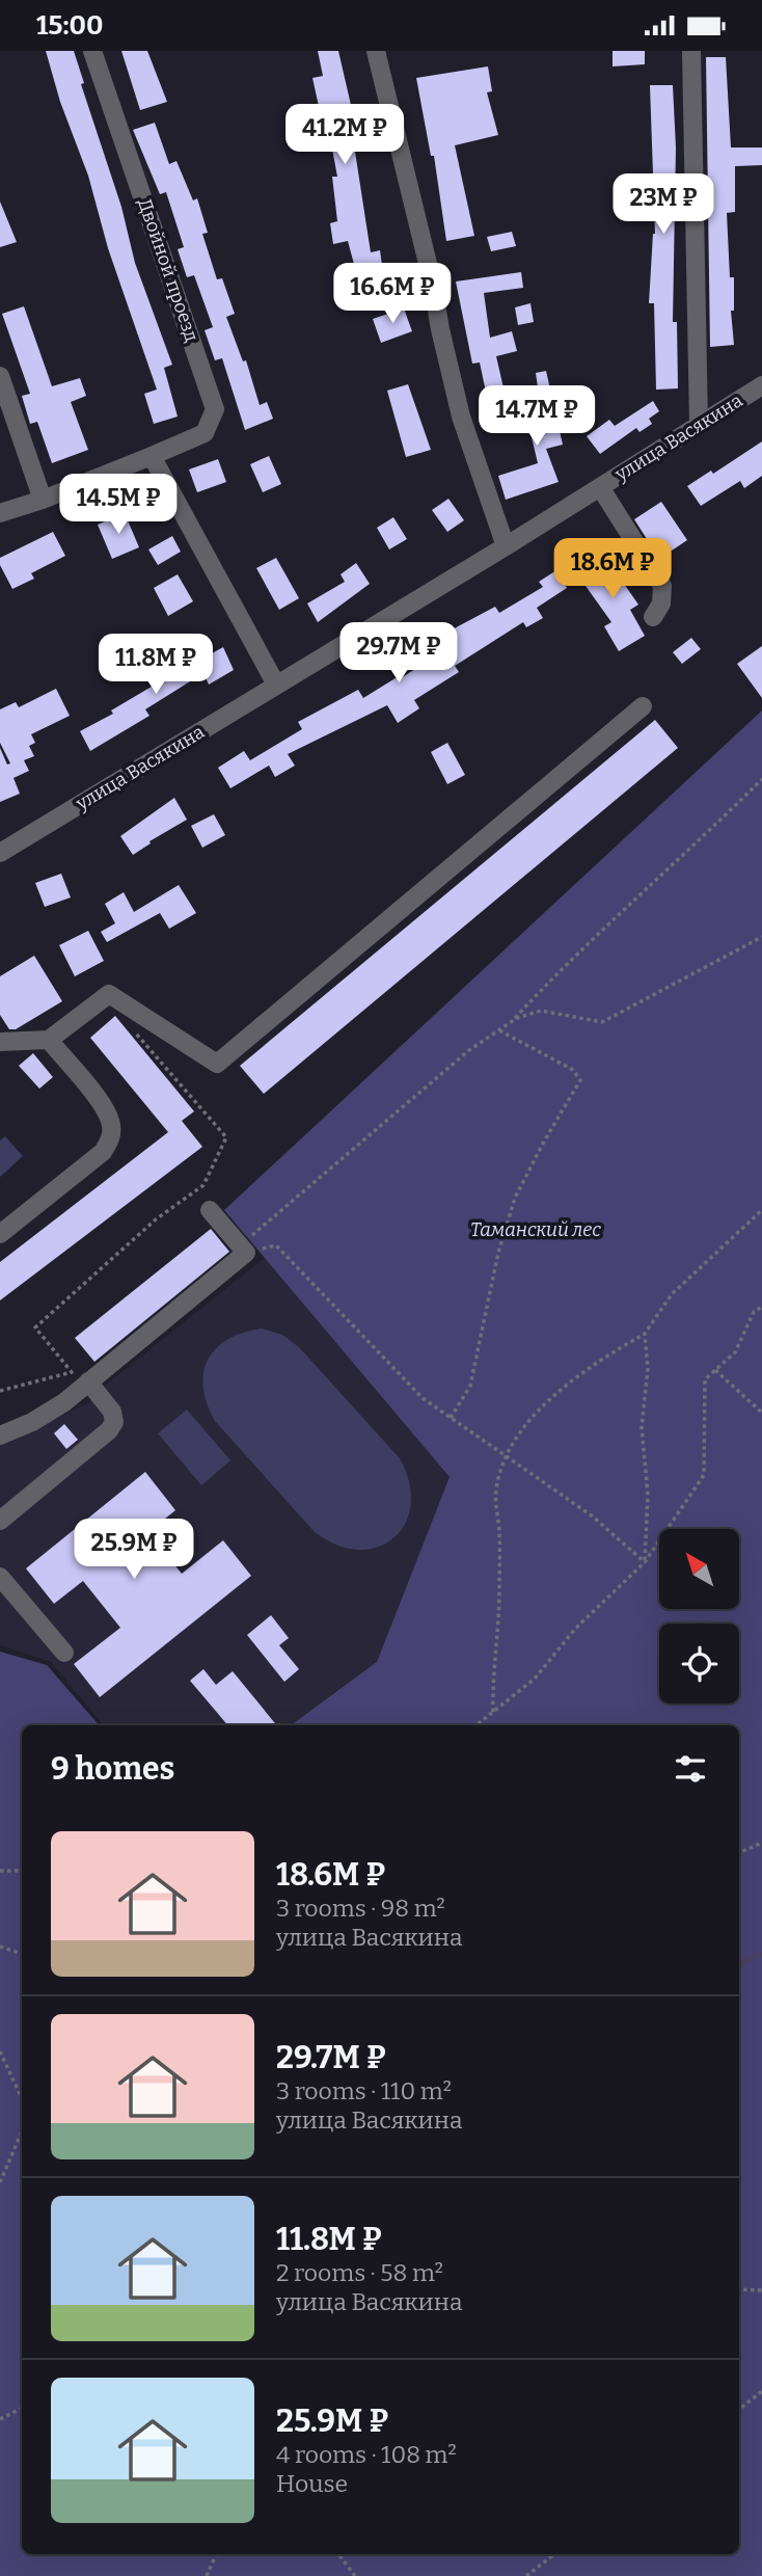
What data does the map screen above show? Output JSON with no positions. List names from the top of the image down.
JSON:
{
  "streets": {
    "street": ["Двойной проезд", "улица Васякина"]
  },
  "parks": ["Таманский лес"],
  "north": "top left",
  "page": {
    "status": "15:00",
    "price": [
      "41.2M ₽",
      "23M ₽",
      "16.6M ₽",
      "14.7M ₽",
      "14.5M ₽",
      "18.6M ₽",
      "29.7M ₽",
      "11.8M ₽",
      "25.9M ₽"
    ],
    "heading": "9 homes",
    "list": [
      {
        "name": "18.6M ₽",
        "note": "3 rooms · 98 m² · улица Васякина"
      },
      {
        "name": "29.7M ₽",
        "note": "3 rooms · 110 m² · улица Васякина"
      },
      {
        "name": "11.8M ₽",
        "note": "2 rooms · 58 m² · улица Васякина"
      },
      {
        "name": "25.9M ₽",
        "note": "4 rooms · 108 m² · House"
      }
    ]
  }
}
